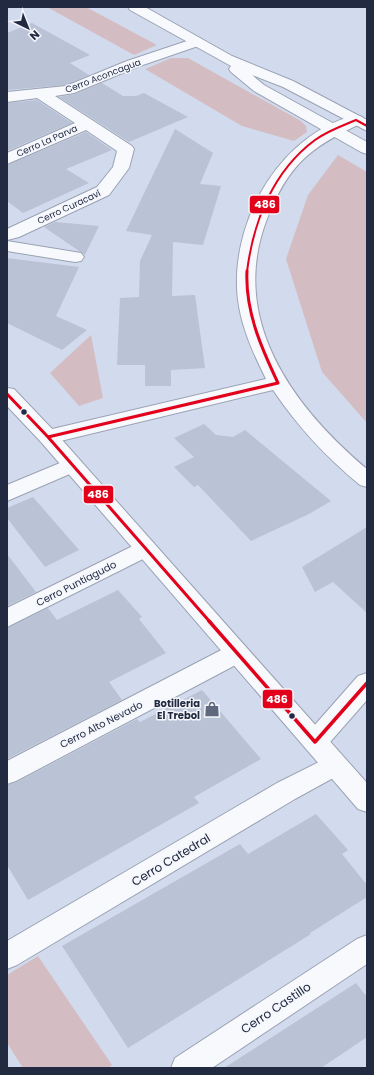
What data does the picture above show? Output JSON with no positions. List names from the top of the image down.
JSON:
{
  "streets": {
    "street": [
      "Cerro Aconcagua",
      "Cerro La Parva",
      "Cerro Curacaví",
      "Cerro Puntiagudo",
      "Cerro Alto Nevado",
      "Cerro Catedral",
      "Cerro Castillo"
    ]
  },
  "crossings": [
    ["Cerro Aconcagua", "Cerro Curacaví"],
    ["Cerro La Parva", "Cerro Curacaví"]
  ],
  "places": {
    "shop": ["Botilleria El Trebol"]
  },
  "lines": ["transit line 486"],
  "north": "bottom right"
}
